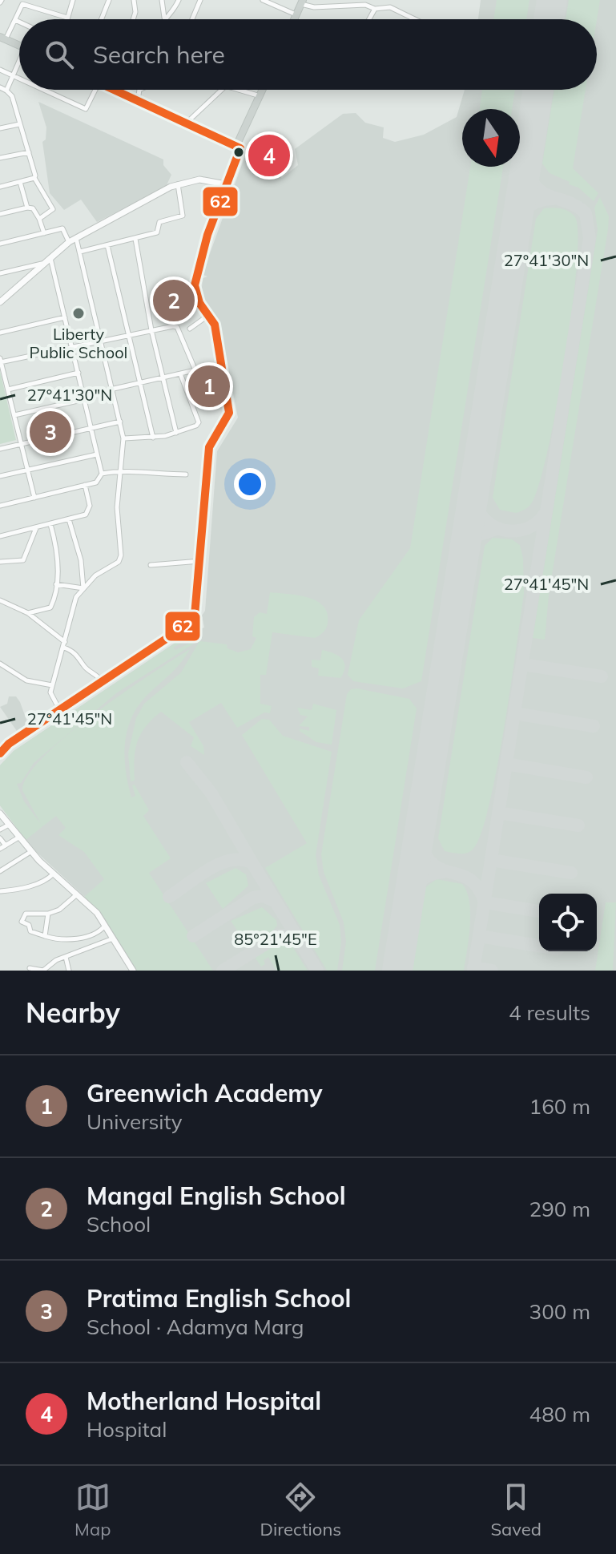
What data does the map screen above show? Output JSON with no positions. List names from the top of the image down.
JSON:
{
  "places": ["Liberty Public School"],
  "lines": ["transit line 62"],
  "north": "bottom",
  "page": {
    "search": "Search here",
    "pins": [
      "4",
      "2",
      "1",
      "3"
    ],
    "heading": ["Nearby", "4 results"],
    "list": [
      {
        "mark": "1",
        "name": "Greenwich Academy",
        "note": "University",
        "value": "160 m"
      },
      {
        "mark": "2",
        "name": "Mangal English School",
        "note": "School",
        "value": "290 m"
      },
      {
        "mark": "3",
        "name": "Pratima English School",
        "note": "School · Adamya Marg",
        "value": "300 m"
      },
      {
        "mark": "4",
        "name": "Motherland Hospital",
        "note": "Hospital",
        "value": "480 m"
      }
    ],
    "nav": ["Map", "Directions", "Saved"]
  },
  "coordinates": ["27°41'30\"N", "27°41'45\"N", "85°21'45\"E"]
}
